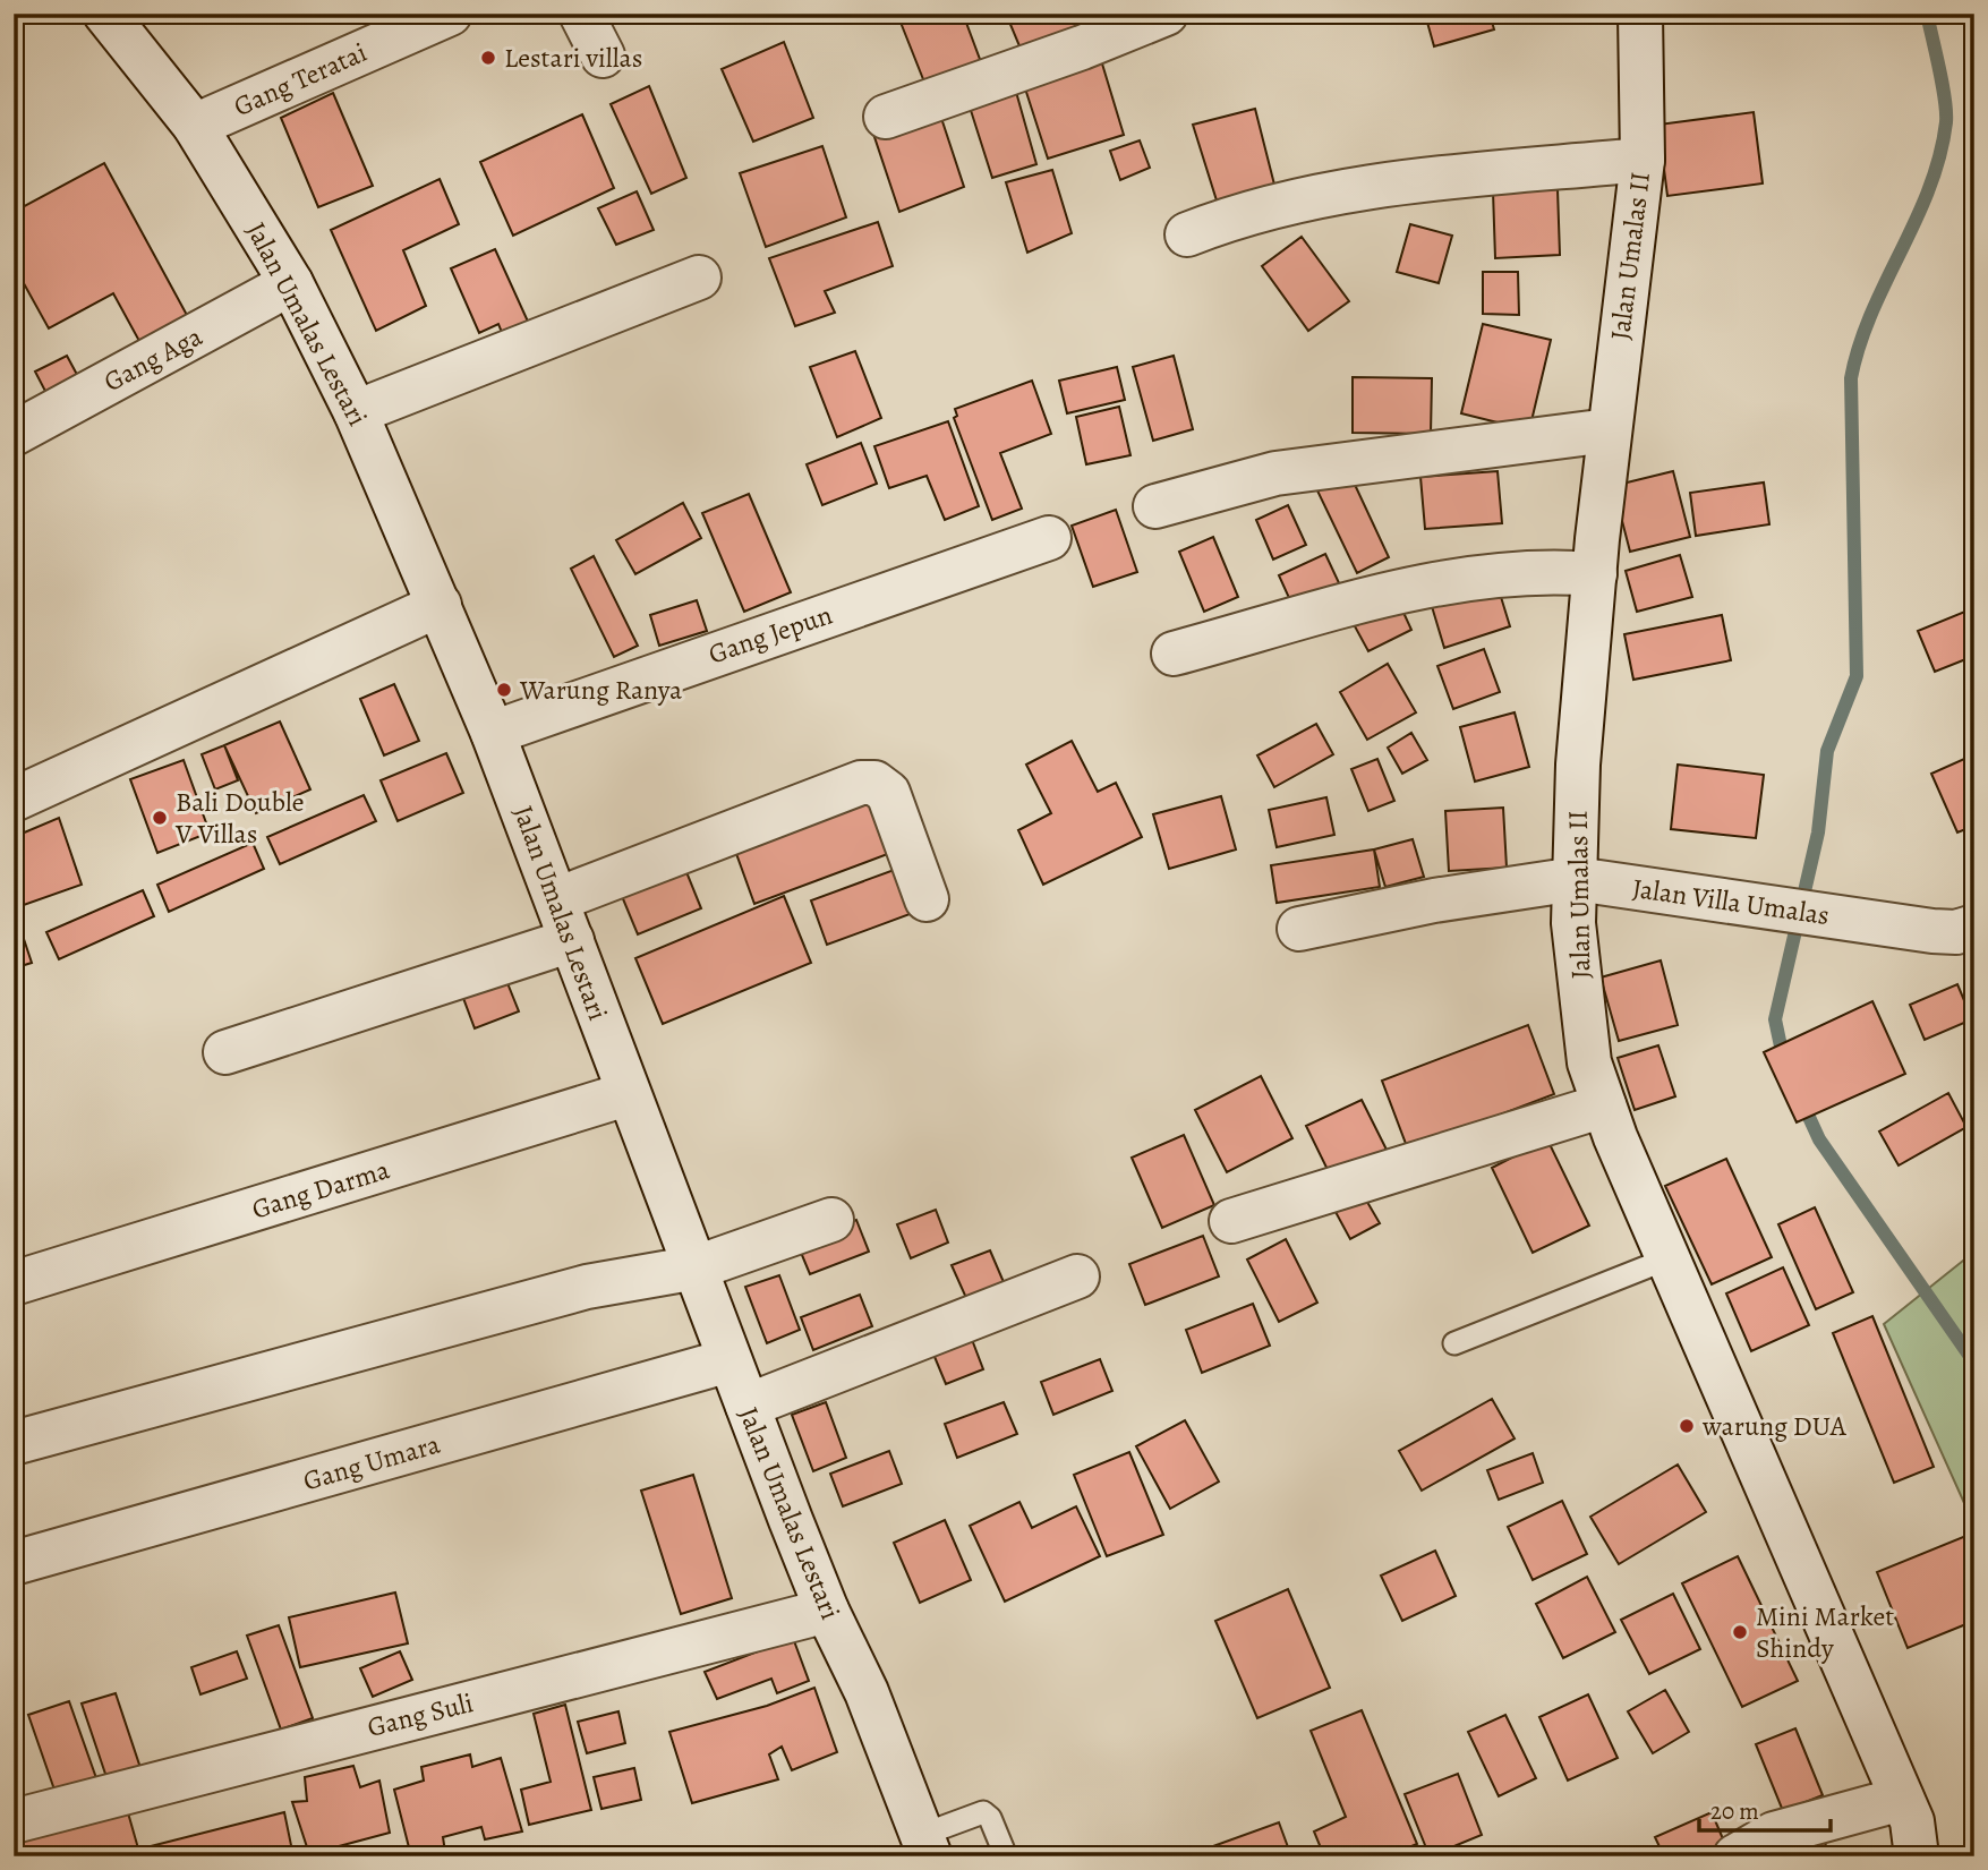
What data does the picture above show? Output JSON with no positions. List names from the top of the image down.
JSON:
{
  "streets": {
    "street": [
      "Gang Teratai",
      "Jalan Umalas II",
      "Jalan Umalas Lestari",
      "Gang Aga",
      "Gang Jepun",
      "Jalan Villa Umalas",
      "Gang Darma",
      "Gang Umara",
      "Gang Suli"
    ]
  },
  "crossings": [
    ["Gang Teratai", "Jalan Umalas Lestari"],
    ["Jalan Umalas II", "Jalan Villa Umalas"],
    ["Jalan Umalas Lestari", "Gang Aga"],
    ["Jalan Umalas Lestari", "Gang Jepun"],
    ["Jalan Umalas Lestari", "Gang Darma"],
    ["Jalan Umalas Lestari", "Gang Umara"],
    ["Jalan Umalas Lestari", "Gang Suli"]
  ],
  "places": [
    "Lestari villas",
    "Warung Ranya",
    "Bali Double V Villas",
    "warung DUA",
    "Mini Market Shindy"
  ],
  "scale_bar": "20 m"
}
